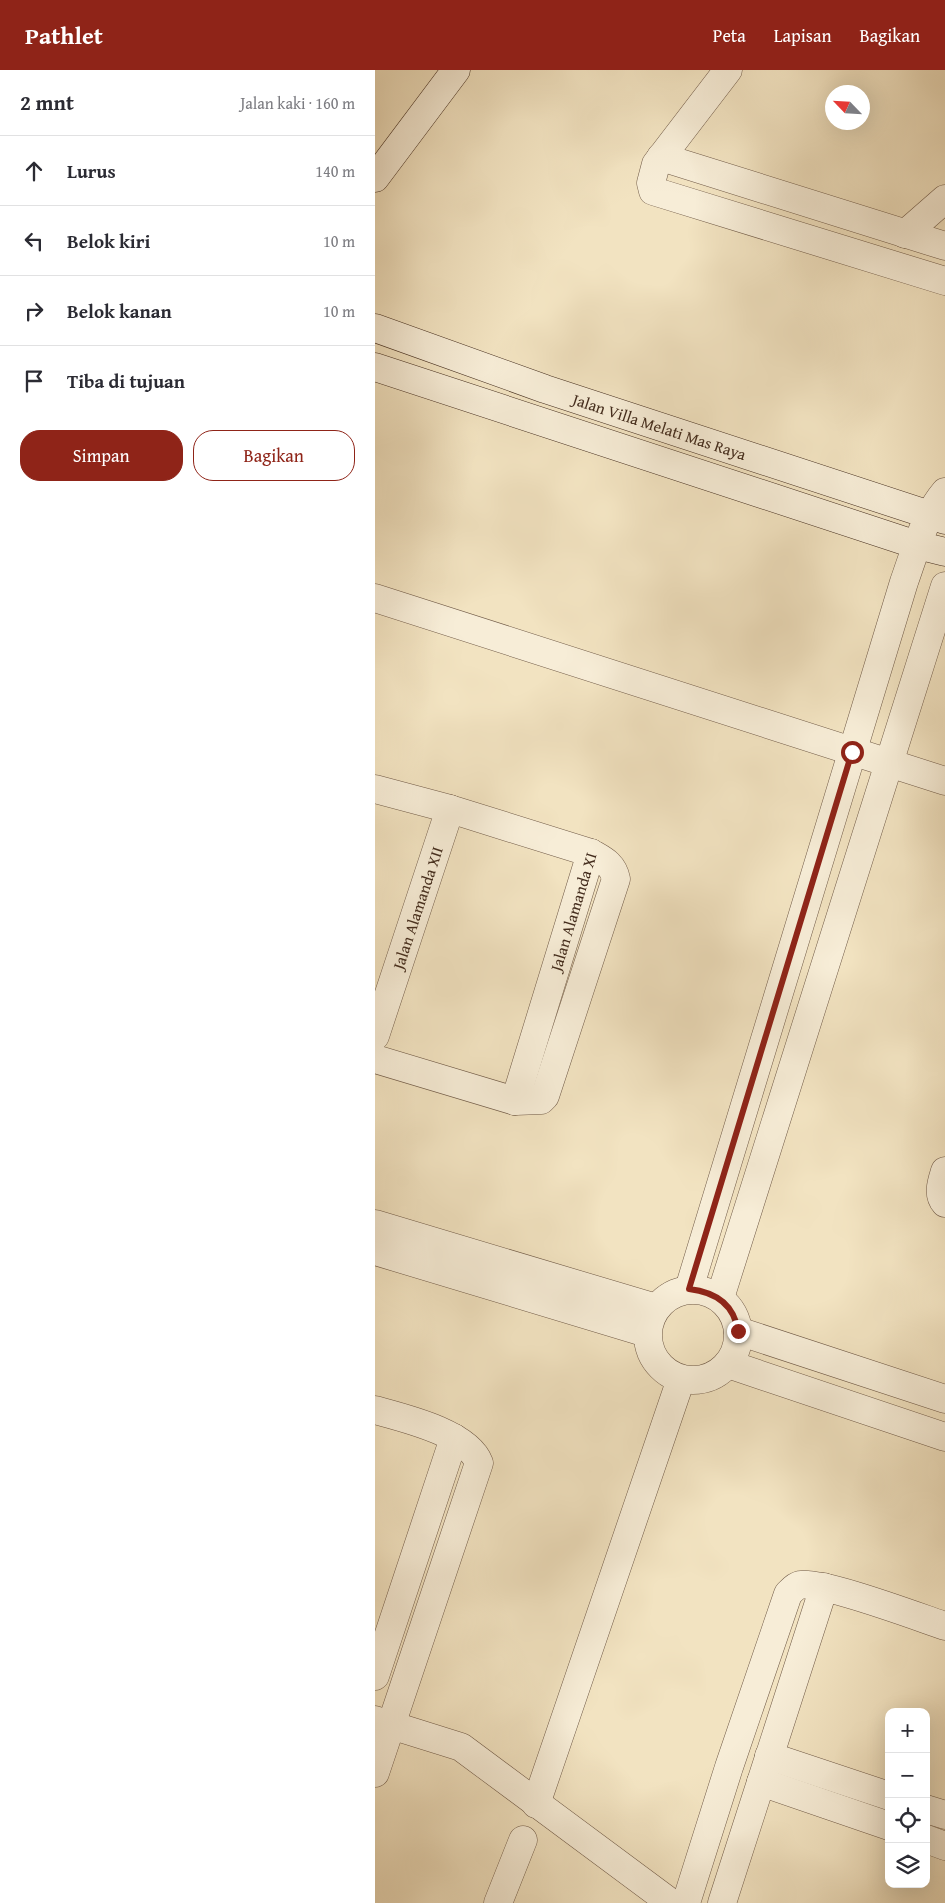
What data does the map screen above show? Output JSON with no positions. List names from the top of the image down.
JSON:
{
  "streets": {
    "street": ["Jalan Villa Melati Mas Raya", "Jalan Alamanda XII", "Jalan Alamanda XI"]
  },
  "crossings": [
    ["Jalan Alamanda XII", "Jalan Alamanda XI"]
  ],
  "north": "top left",
  "page": {
    "header": "Pathlet",
    "nav": ["Peta", "Lapisan", "Bagikan"],
    "heading": ["2 mnt", "Jalan kaki · 160 m"],
    "list": [
      ["Lurus", "140 m"],
      ["Belok kiri", "10 m"],
      ["Belok kanan", "10 m"],
      "Tiba di tujuan"
    ],
    "buttons": ["Simpan", "Bagikan"],
    "map_buttons": ["+", "−"]
  }
}
